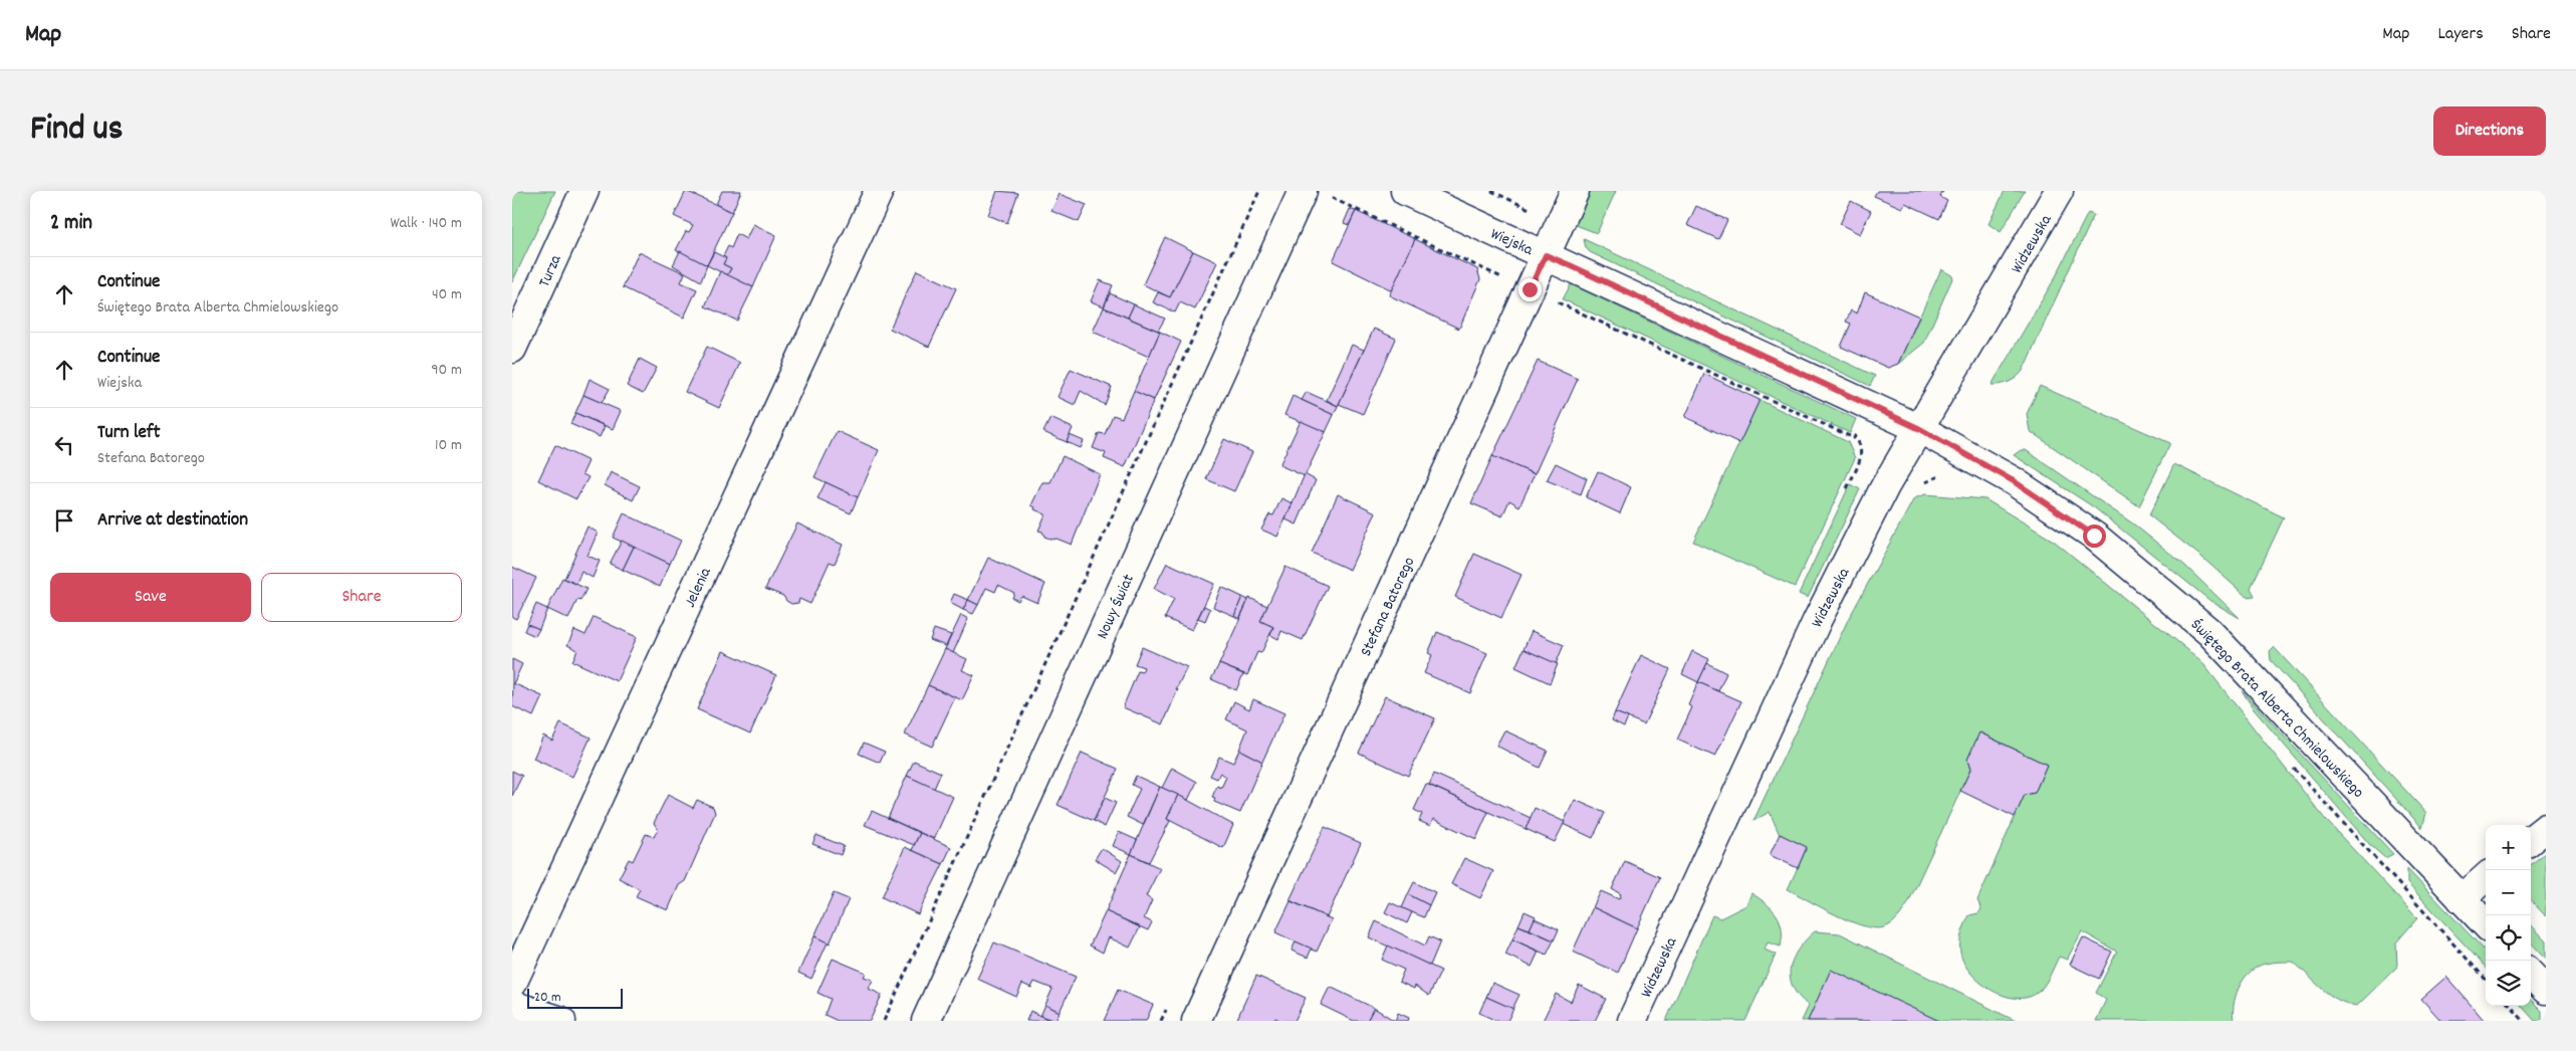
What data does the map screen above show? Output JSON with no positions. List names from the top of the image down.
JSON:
{
  "streets": {
    "street": [
      "Wiejska",
      "Widzewska",
      "Turza",
      "Jelenia",
      "Nowy Świat",
      "Stefana Batorego",
      "Świętego Brata Alberta Chmielowskiego"
    ]
  },
  "crossings": [
    ["Wiejska", "Widzewska"],
    ["Wiejska", "Stefana Batorego"],
    ["Wiejska", "Świętego Brata Alberta Chmielowskiego"],
    ["Widzewska", "Świętego Brata Alberta Chmielowskiego"]
  ],
  "scale_bar": "20 m",
  "page": {
    "header": "Map",
    "nav": ["Map", "Layers", "Share"],
    "title": "Find us",
    "buttons": [
      "Directions",
      ["Save", "Share"]
    ],
    "heading": ["2 min", "Walk · 140 m"],
    "list": [
      ["Continue", "Świętego Brata Alberta Chmielowskiego", "40 m"],
      ["Continue", "Wiejska", "90 m"],
      ["Turn left", "Stefana Batorego", "10 m"],
      "Arrive at destination"
    ],
    "map_buttons": ["+", "−"],
    "scale": "20 m"
  }
}
